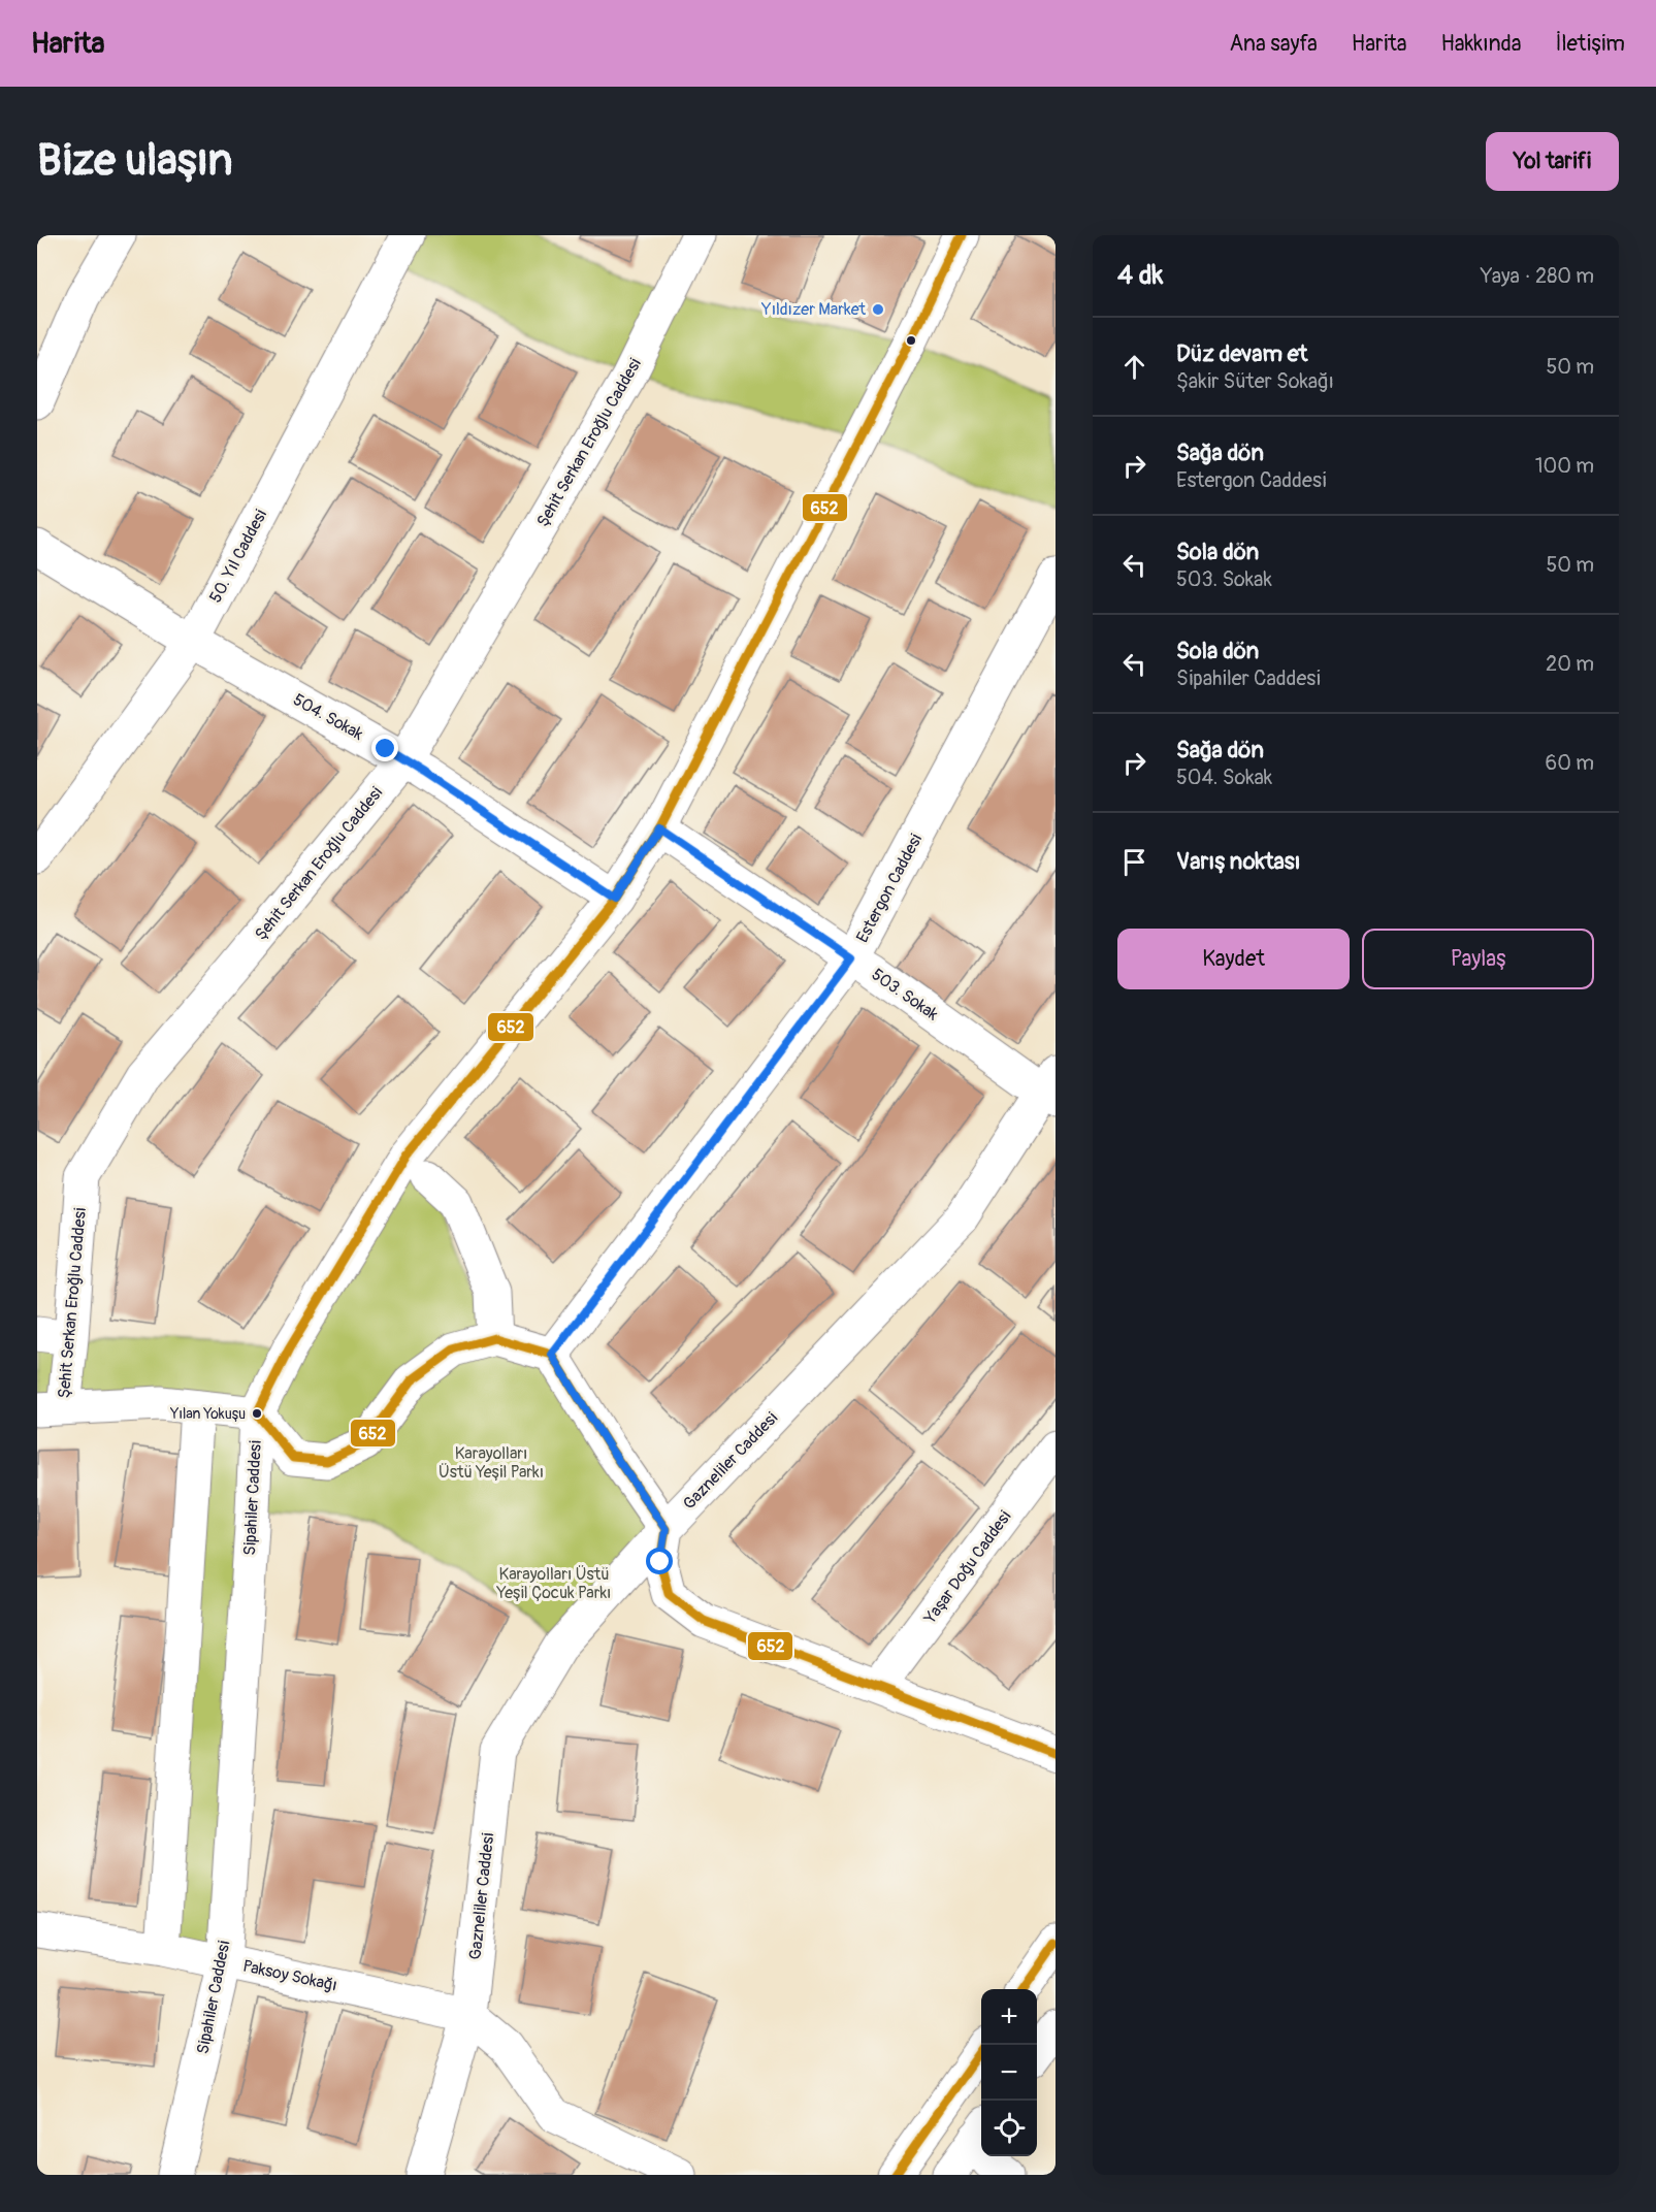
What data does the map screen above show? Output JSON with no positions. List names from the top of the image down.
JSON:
{
  "streets": {
    "main road": [
      "Şehit Serkan Eroğlu Caddesi",
      "50. Yıl Caddesi",
      "504. Sokak",
      "Estergon Caddesi",
      "503. Sokak",
      "Gazneliler Caddesi",
      "Sipahiler Caddesi",
      "Yaşar Doğu Caddesi",
      "Paksoy Sokağı"
    ]
  },
  "crossings": [
    ["Şehit Serkan Eroğlu Caddesi", "504. Sokak"],
    ["50. Yıl Caddesi", "504. Sokak"],
    ["504. Sokak", "Sipahiler Caddesi"],
    ["Estergon Caddesi", "503. Sokak"],
    ["503. Sokak", "Gazneliler Caddesi"],
    ["503. Sokak", "Sipahiler Caddesi"],
    ["Gazneliler Caddesi", "Paksoy Sokağı"],
    ["Sipahiler Caddesi", "Paksoy Sokağı"]
  ],
  "parks": ["Karayolları Üstü Yeşil Parkı", "Karayolları Üstü Yeşil Çocuk Parkı"],
  "places": ["Yıldızer Market", "Yılan Yokuşu"],
  "lines": ["transit line 652"],
  "page": {
    "header": "Harita",
    "nav": [
      "Ana sayfa",
      "Harita",
      "Hakkında",
      "İletişim"
    ],
    "buttons": [
      "Yol tarifi",
      ["Kaydet", "Paylaş"]
    ],
    "title": "Bize ulaşın",
    "heading": ["4 dk", "Yaya · 280 m"],
    "list": [
      ["Düz devam et", "Şakir Süter Sokağı", "50 m"],
      ["Sağa dön", "Estergon Caddesi", "100 m"],
      ["Sola dön", "503. Sokak", "50 m"],
      ["Sola dön", "Sipahiler Caddesi", "20 m"],
      ["Sağa dön", "504. Sokak", "60 m"],
      "Varış noktası"
    ],
    "map_buttons": ["+", "−"]
  }
}
